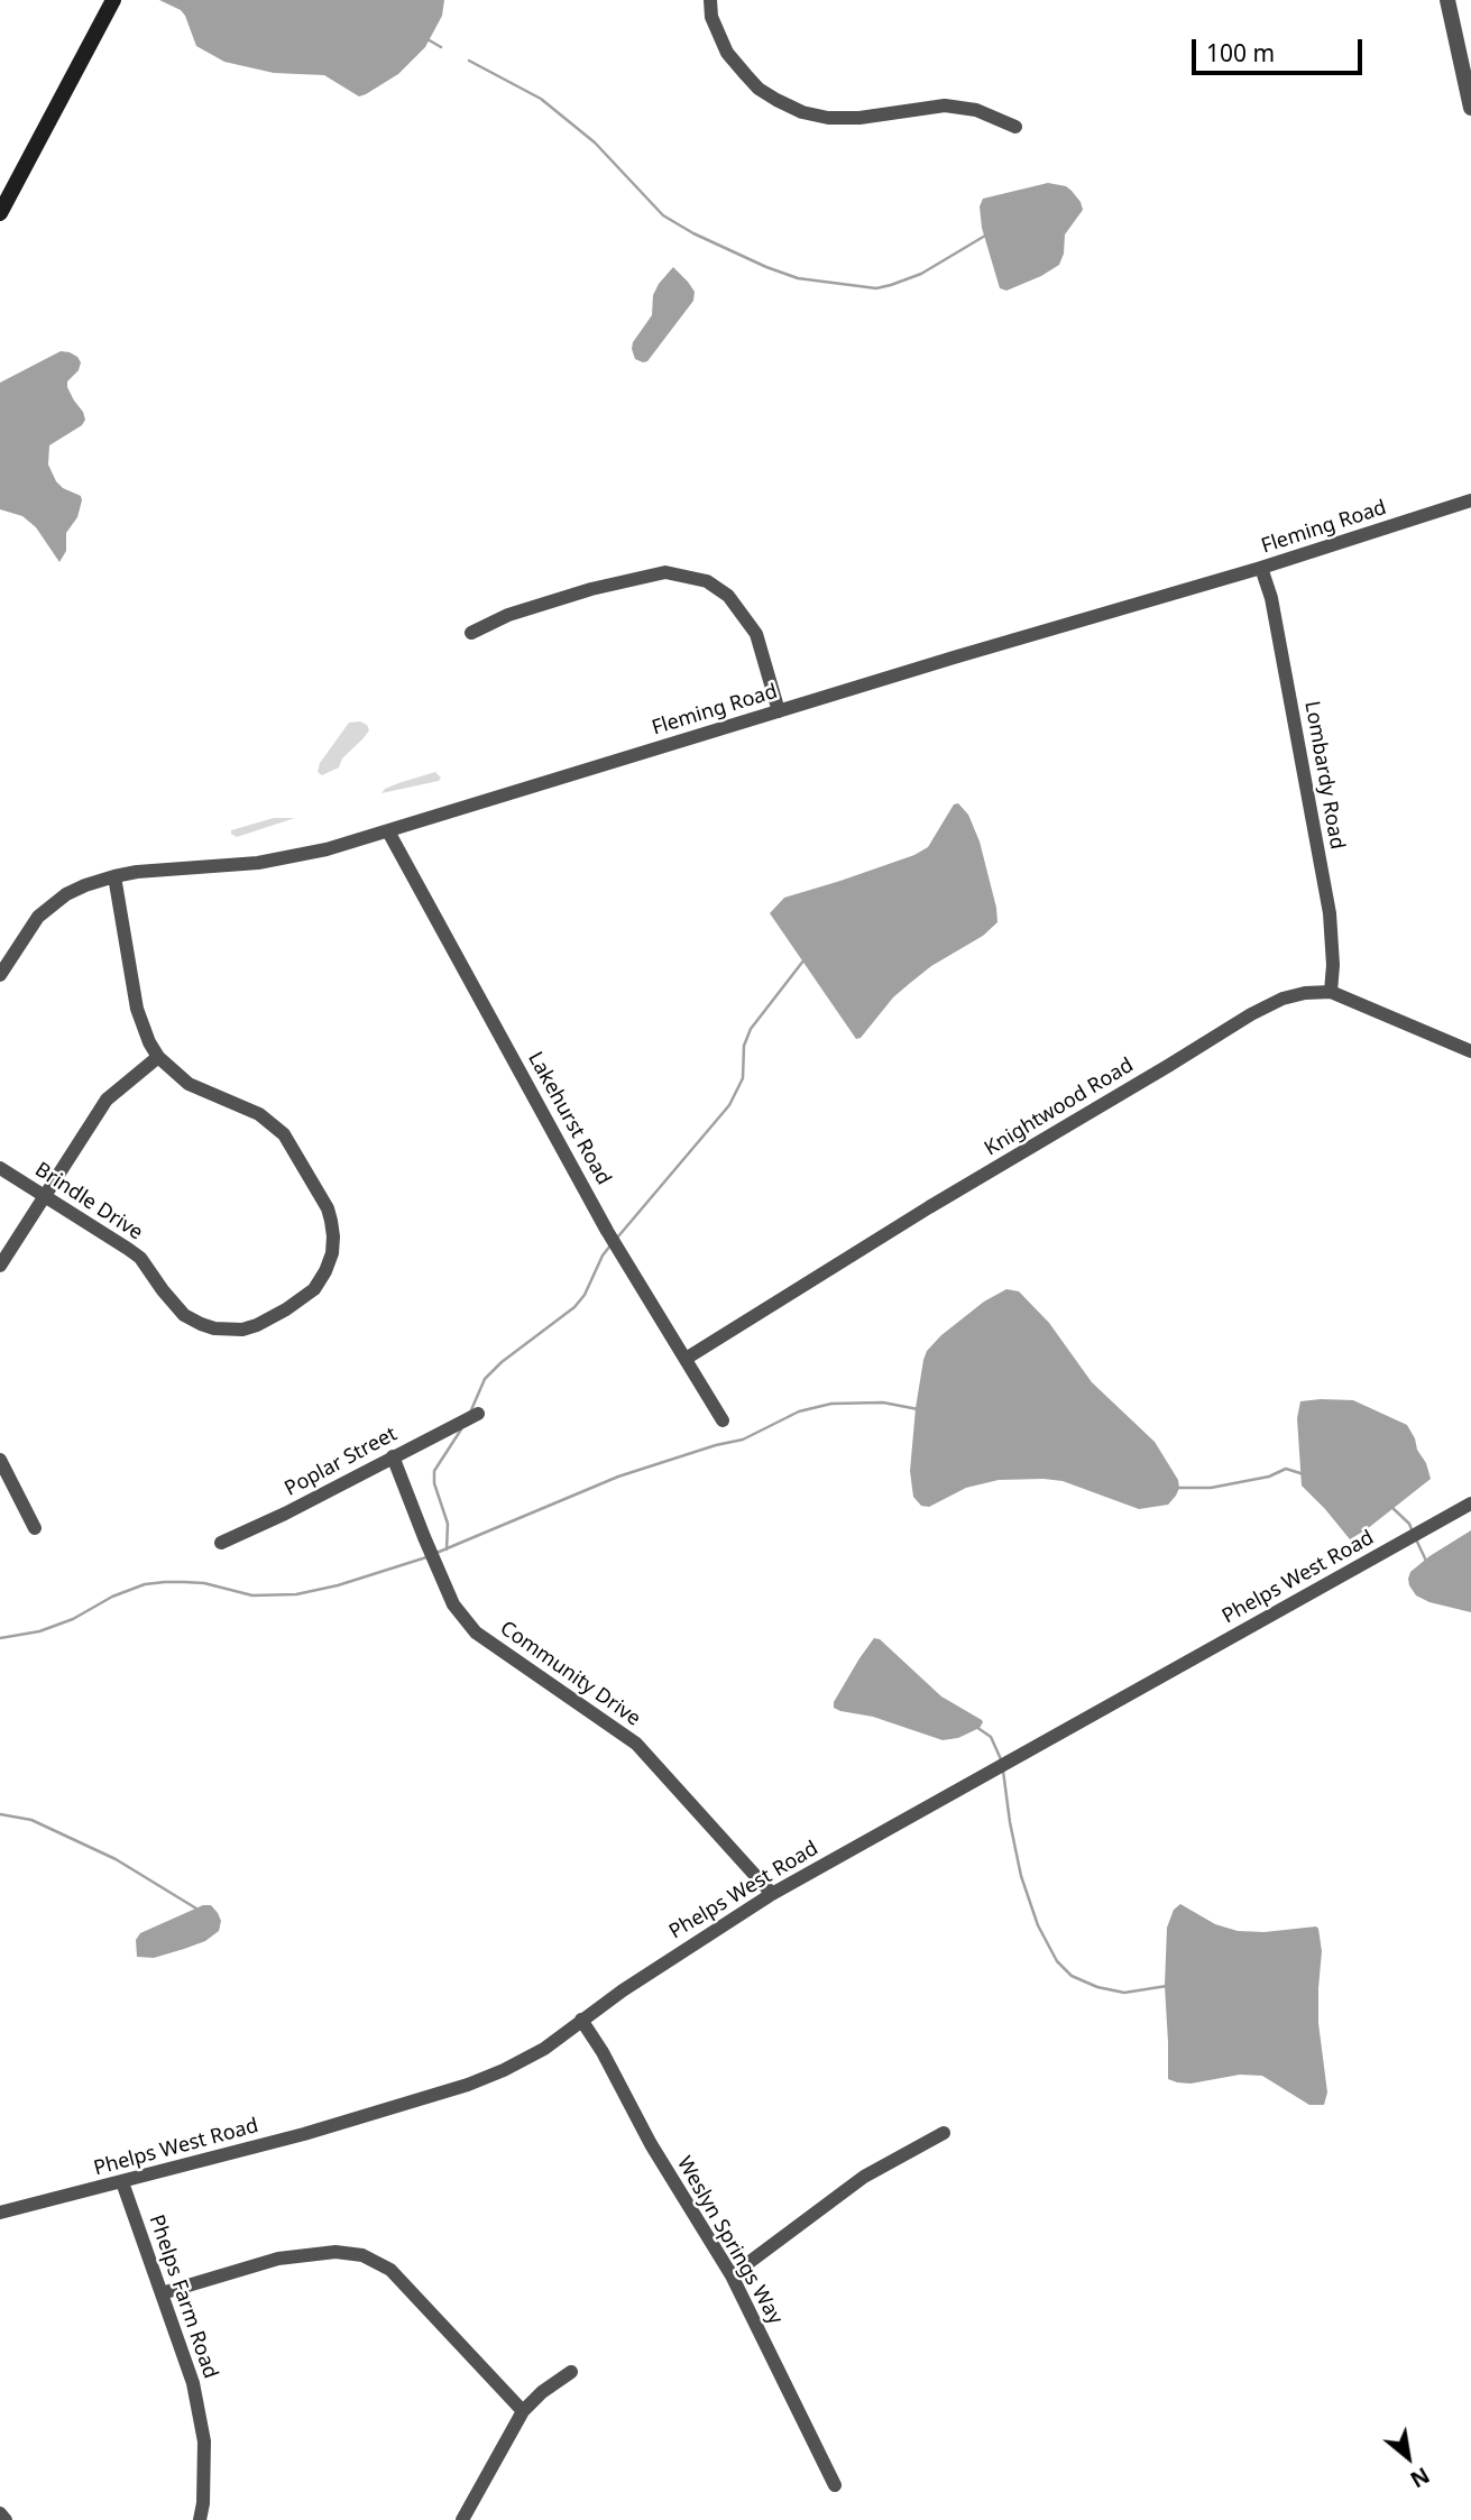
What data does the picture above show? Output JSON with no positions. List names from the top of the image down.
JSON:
{
  "streets": {
    "street": [
      "Fleming Road",
      "Lombardy Road",
      "Knightwood Road",
      "Lakehurst Road",
      "Brindle Drive",
      "Poplar Street",
      "Phelps West Road",
      "Community Drive",
      "Weslyn Springs Way",
      "Phelps Farm Road"
    ]
  },
  "crossings": [
    ["Fleming Road", "Lombardy Road"],
    ["Fleming Road", "Lakehurst Road"],
    ["Fleming Road", "Brindle Drive"],
    ["Lombardy Road", "Knightwood Road"],
    ["Knightwood Road", "Lakehurst Road"],
    ["Poplar Street", "Community Drive"],
    ["Phelps West Road", "Community Drive"],
    ["Phelps West Road", "Weslyn Springs Way"],
    ["Phelps West Road", "Phelps Farm Road"]
  ],
  "scale_bar": "100 m",
  "north": "bottom right"
}
